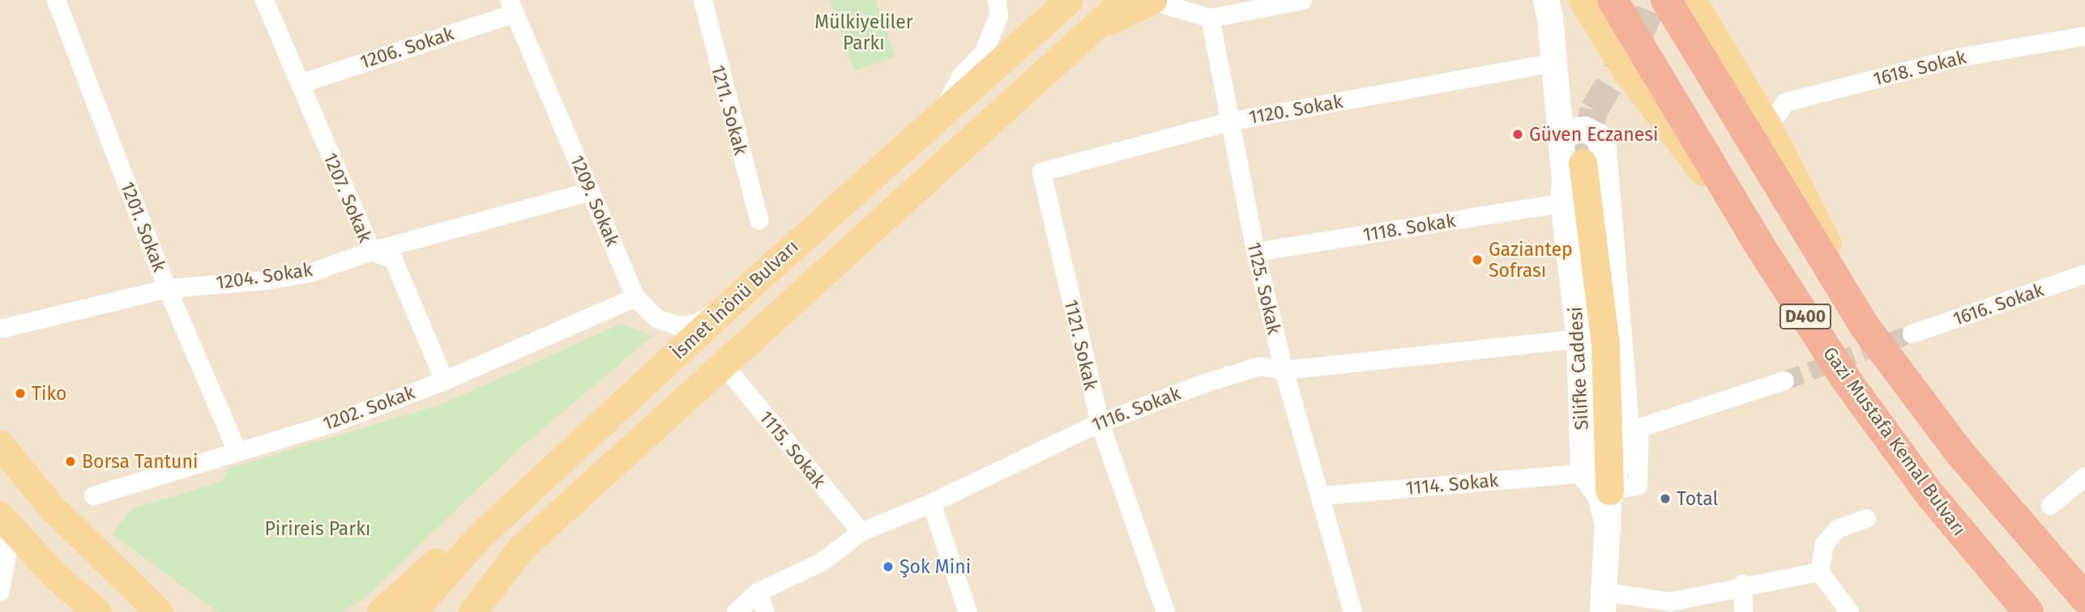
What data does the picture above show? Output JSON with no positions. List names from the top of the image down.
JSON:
{
  "streets": {
    "highway": ["D400", "Gazi Mustafa Kemal Bulvarı"],
    "main road": ["İsmet İnönü Bulvarı"],
    "street": [
      "1206. Sokak",
      "1618. Sokak",
      "1120. Sokak",
      "1211. Sokak",
      "1207. Sokak",
      "1209. Sokak",
      "1201. Sokak",
      "1118. Sokak",
      "1204. Sokak",
      "1125. Sokak",
      "1616. Sokak",
      "1121. Sokak",
      "Silifke Caddesi",
      "1202. Sokak",
      "1116. Sokak",
      "1115. Sokak",
      "1114. Sokak"
    ]
  },
  "crossings": [
    ["1206. Sokak", "1207. Sokak"],
    ["1206. Sokak", "1209. Sokak"],
    ["1120. Sokak", "1125. Sokak"],
    ["1120. Sokak", "1121. Sokak"],
    ["1120. Sokak", "Silifke Caddesi"],
    ["1207. Sokak", "1204. Sokak"],
    ["1207. Sokak", "1202. Sokak"],
    ["1209. Sokak", "1204. Sokak"],
    ["1209. Sokak", "İsmet İnönü Bulvarı"],
    ["1209. Sokak", "1202. Sokak"],
    ["1201. Sokak", "1204. Sokak"],
    ["1201. Sokak", "1202. Sokak"],
    ["1118. Sokak", "1125. Sokak"],
    ["1118. Sokak", "Silifke Caddesi"],
    ["1125. Sokak", "1116. Sokak"],
    ["1125. Sokak", "1114. Sokak"],
    ["1121. Sokak", "1116. Sokak"],
    ["Silifke Caddesi", "1116. Sokak"],
    ["Silifke Caddesi", "1114. Sokak"],
    ["1116. Sokak", "1115. Sokak"]
  ],
  "parks": ["Mülkiyeliler Parkı", "Pirireis Parkı"],
  "places": [
    "Güven Eczanesi",
    "Gaziantep Sofrası",
    "Тiko",
    "Borsa Tantuni",
    "Total",
    "Şok Mini"
  ]
}
